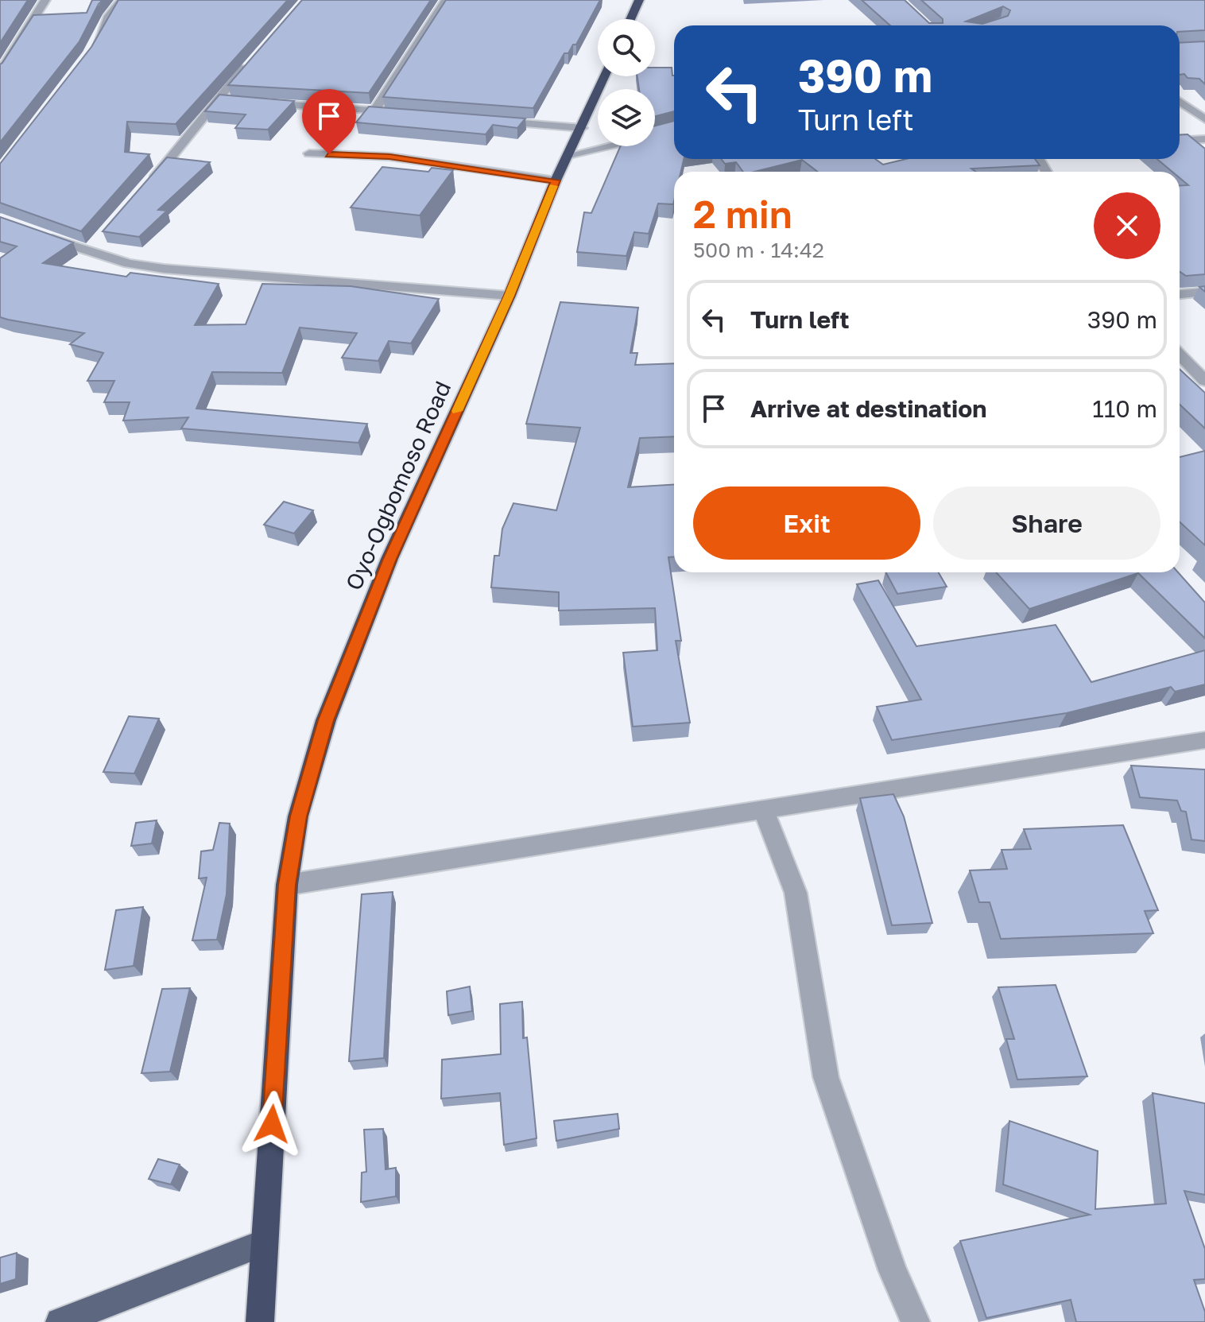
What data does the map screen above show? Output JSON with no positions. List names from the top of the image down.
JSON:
{
  "streets": {
    "highway": ["Oyo-Ogbomoso Road"]
  },
  "page": {
    "turn": ["390 m", "Turn left"],
    "heading": ["2 min", "500 m · 14:42"],
    "list": [
      {
        "name": "Turn left",
        "value": "390 m"
      },
      {
        "name": "Arrive at destination",
        "value": "110 m"
      }
    ],
    "buttons": ["Exit", "Share"]
  }
}
